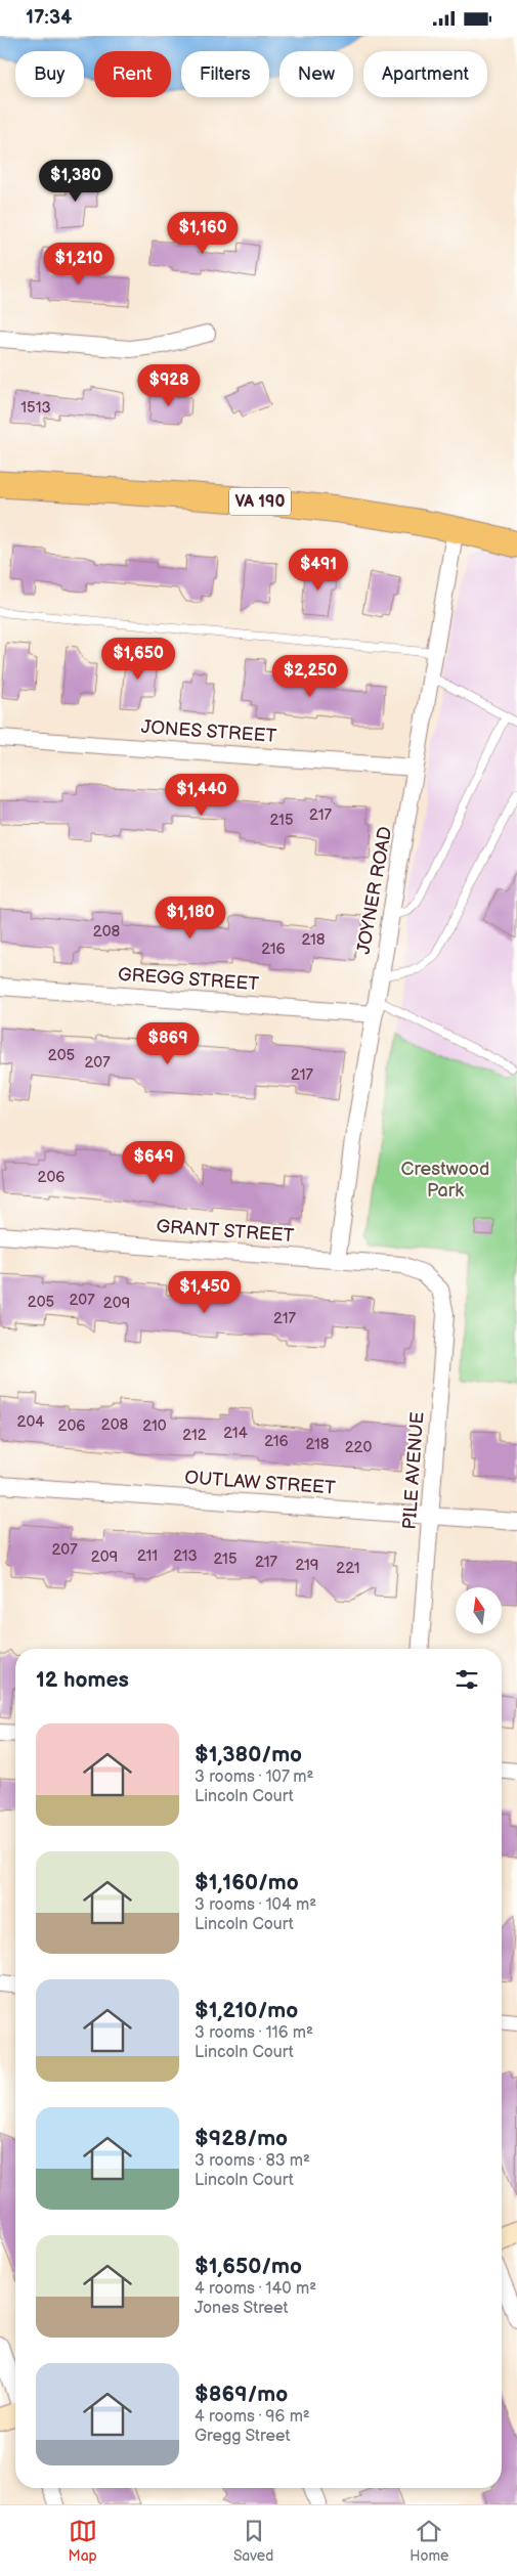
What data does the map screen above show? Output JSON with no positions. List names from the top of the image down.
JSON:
{
  "streets": {
    "main road": ["VA 190"],
    "street": [
      "JONES STREET",
      "JOYNER ROAD",
      "GREGG STREET",
      "GRANT STREET",
      "PILE AVENUE",
      "OUTLAW STREET"
    ]
  },
  "crossings": [
    ["VA 190", "JOYNER ROAD"],
    ["JONES STREET", "JOYNER ROAD"],
    ["JOYNER ROAD", "GREGG STREET"],
    ["JOYNER ROAD", "GRANT STREET"],
    ["GRANT STREET", "PILE AVENUE"],
    ["PILE AVENUE", "OUTLAW STREET"]
  ],
  "parks": ["Crestwood Park"],
  "house_numbers": [
    "1513",
    "217",
    "215",
    "208",
    "218",
    "216",
    "205",
    "207",
    "217",
    "206",
    "207",
    "205",
    "209",
    "217",
    "204",
    "208",
    "206",
    "210",
    "214",
    "212",
    "216",
    "218",
    "220",
    "207",
    "211",
    "213",
    "209",
    "215",
    "217",
    "219",
    "221"
  ],
  "north": "top",
  "page": {
    "status": "17:34",
    "chip": [
      "Buy",
      "Rent",
      "Filters",
      "New",
      "Apartment"
    ],
    "price": [
      "$1,380",
      "$1,160",
      "$1,210",
      "$928",
      "$491",
      "$1,650",
      "$2,250",
      "$1,440",
      "$1,180",
      "$869",
      "$649",
      "$1,450"
    ],
    "heading": "12 homes",
    "list": [
      {
        "name": "$1,380/mo",
        "note": "3 rooms · 107 m² · Lincoln Court"
      },
      {
        "name": "$1,160/mo",
        "note": "3 rooms · 104 m² · Lincoln Court"
      },
      {
        "name": "$1,210/mo",
        "note": "3 rooms · 116 m² · Lincoln Court"
      },
      {
        "name": "$928/mo",
        "note": "3 rooms · 83 m² · Lincoln Court"
      },
      {
        "name": "$1,650/mo",
        "note": "4 rooms · 140 m² · Jones Street"
      },
      {
        "name": "$869/mo",
        "note": "4 rooms · 96 m² · Gregg Street"
      }
    ],
    "tabs": ["Map", "Saved", "Home"]
  }
}
